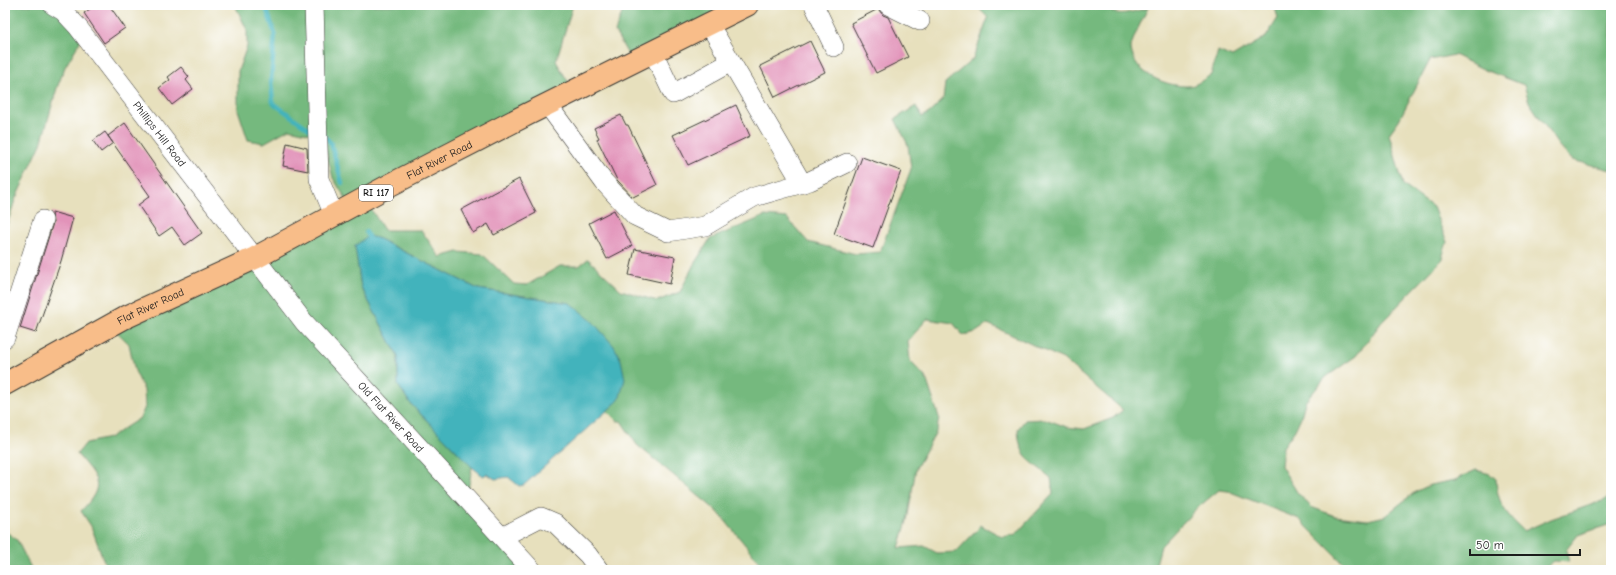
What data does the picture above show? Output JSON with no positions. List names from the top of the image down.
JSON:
{
  "streets": {
    "main road": ["Flat River Road", "RI 117"],
    "street": ["Phillips Hill Road", "Old Flat River Road"]
  },
  "crossings": [
    ["Phillips Hill Road", "Flat River Road"],
    ["Phillips Hill Road", "Old Flat River Road"],
    ["Flat River Road", "Old Flat River Road"]
  ],
  "scale_bar": "50 m"
}
